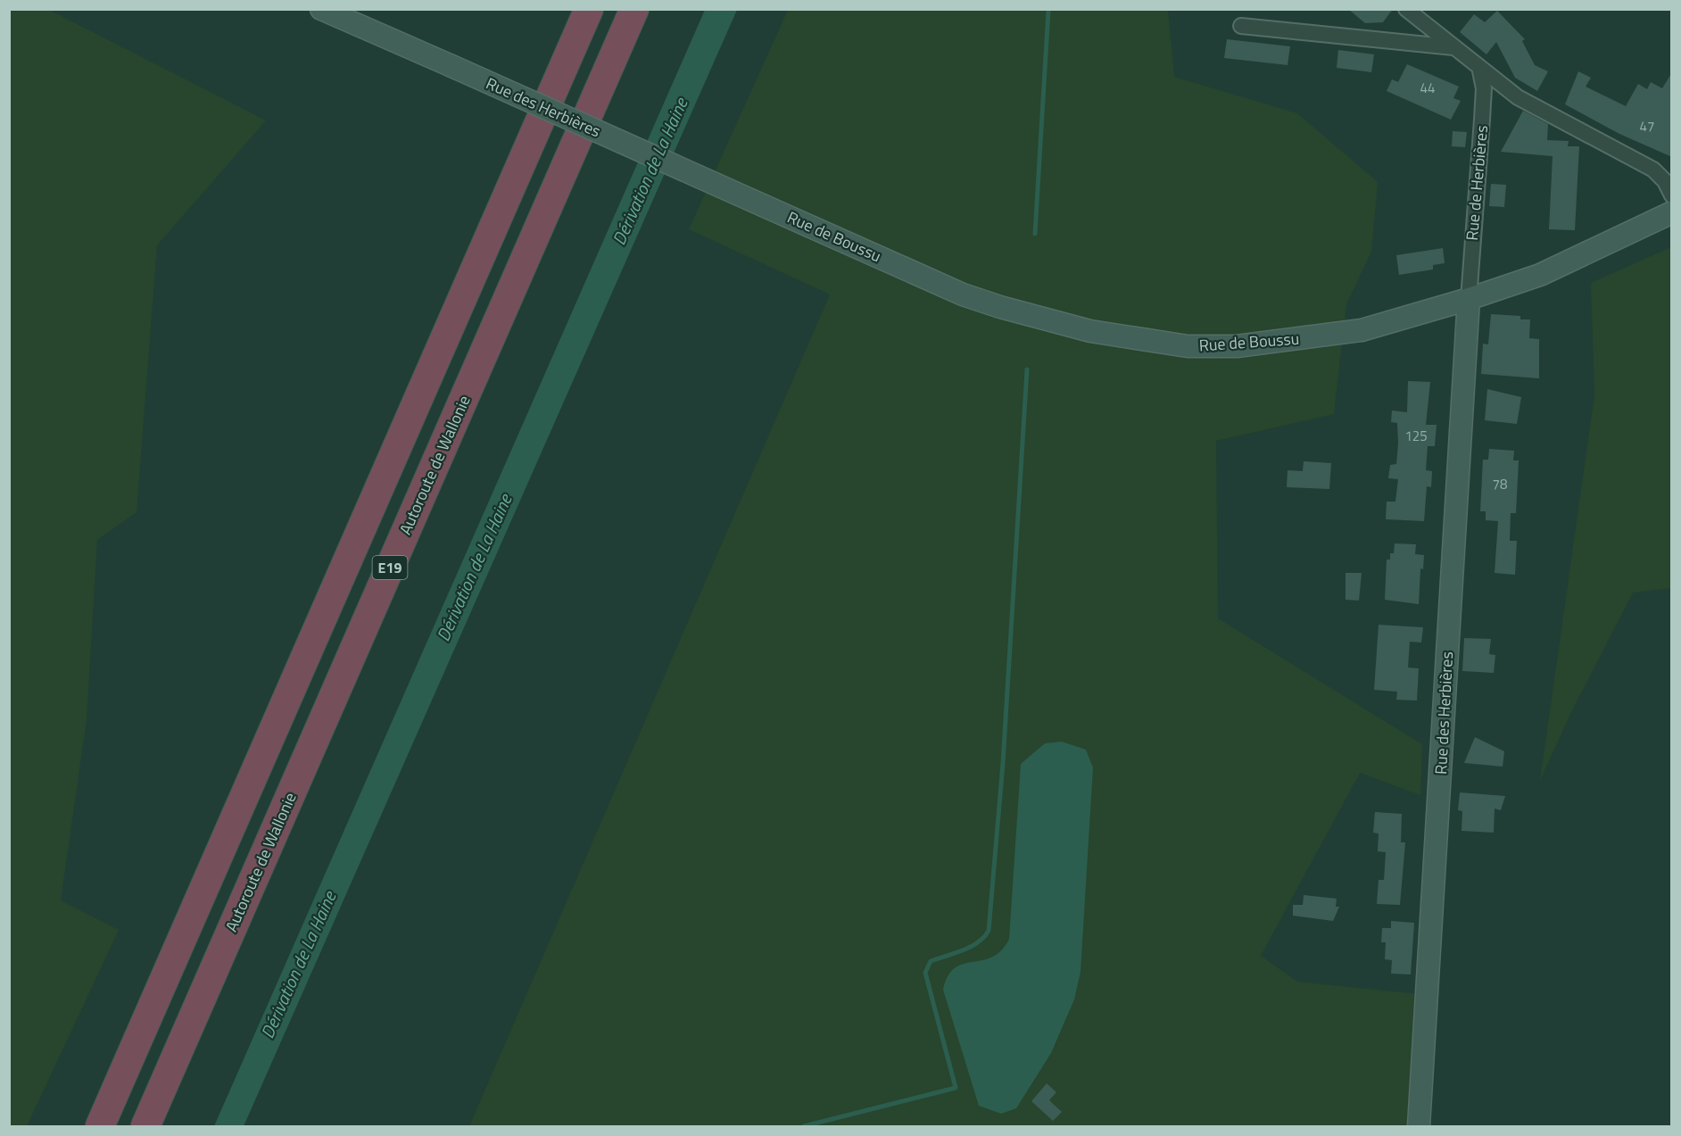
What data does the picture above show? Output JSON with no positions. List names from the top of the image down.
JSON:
{
  "streets": {
    "highway": ["Autoroute de Wallonie", "E19"],
    "street": ["Rue des Herbières", "Rue de Herbières", "Rue de Boussu"]
  },
  "crossings": [
    ["Rue des Herbières", "Rue de Herbières"],
    ["Rue des Herbières", "Rue de Boussu"],
    ["Rue de Herbières", "Rue de Boussu"]
  ],
  "water": ["Dérivation de La Haine"],
  "house_numbers": [
    "44",
    "47",
    "125",
    "78"
  ]
}
